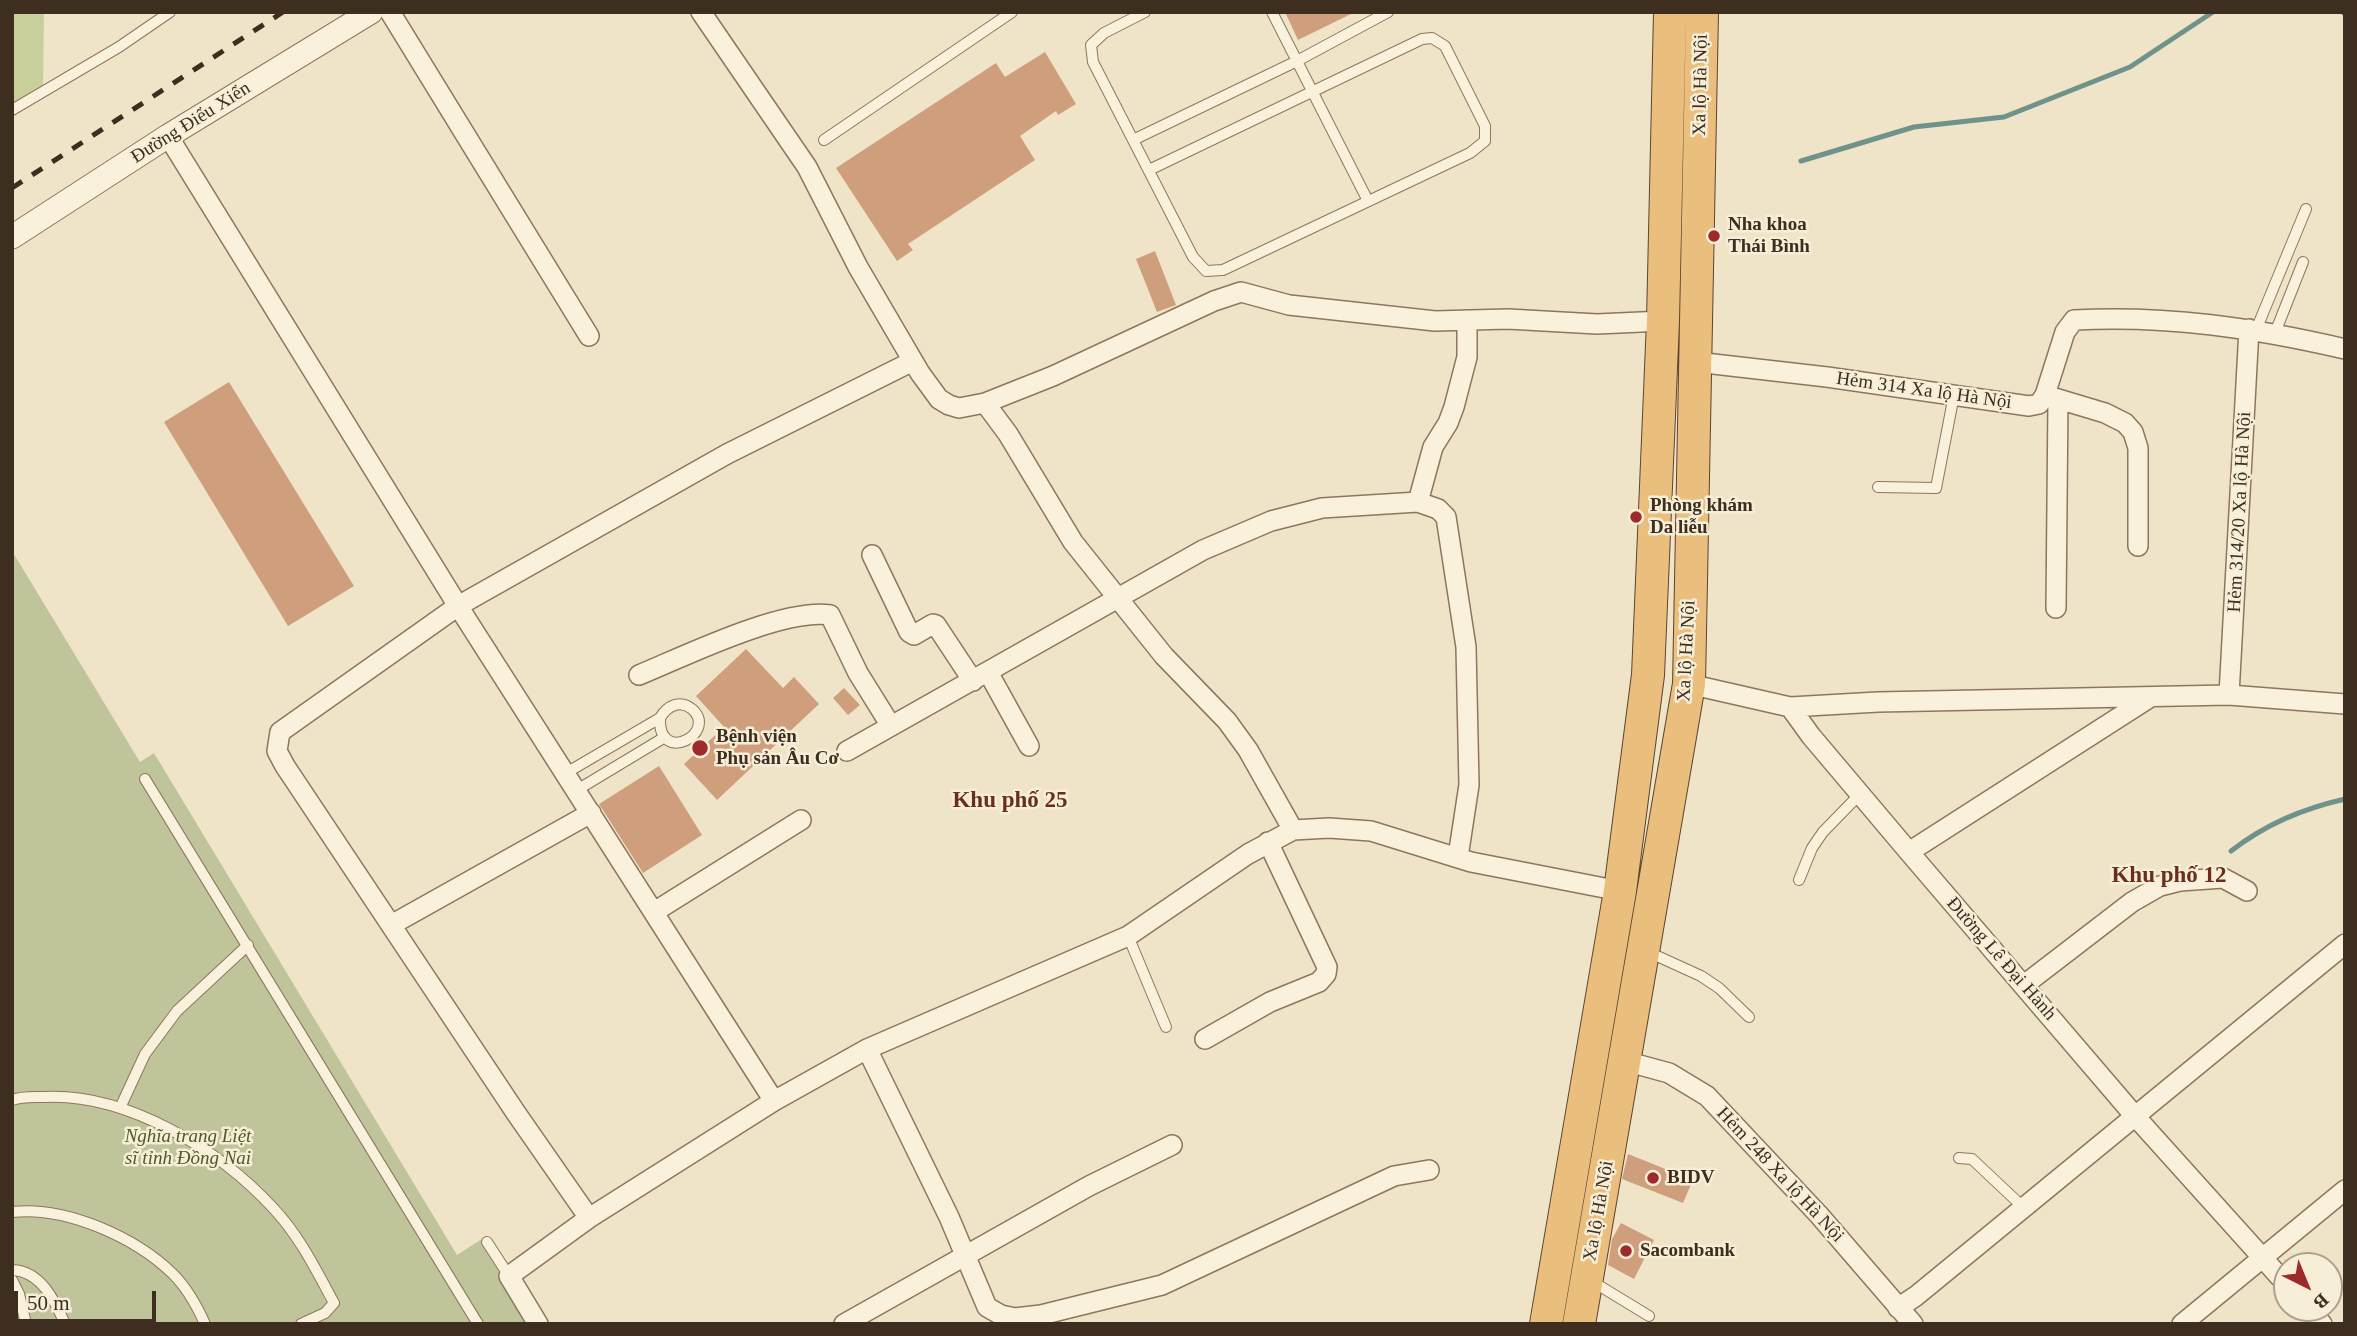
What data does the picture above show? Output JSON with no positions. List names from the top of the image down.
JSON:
{
  "streets": {
    "highway": ["Xa lộ Hà Nội"],
    "street": [
      "Đường Điểu Xiển",
      "Hẻm 314 Xa lộ Hà Nội",
      "Hẻm 314/20 Xa lộ Hà Nội",
      "Đường Lê Đại Hành",
      "Hẻm 248 Xa lộ Hà Nội"
    ]
  },
  "crossings": [
    ["Xa lộ Hà Nội", "Hẻm 314 Xa lộ Hà Nội"],
    ["Xa lộ Hà Nội", "Hẻm 248 Xa lộ Hà Nội"]
  ],
  "districts": ["Khu phố 25", "Khu phố 12"],
  "parks": ["Nghĩa trang Liệt sĩ tỉnh Đồng Nai"],
  "places": [
    "Nha khoa Thái Bình",
    "Phòng khám Da liễu",
    "Bệnh viện Phụ sản Âu Cơ",
    "BIDV",
    "Sacombank"
  ],
  "scale_bar": "50 m",
  "north": "bottom right"
}
